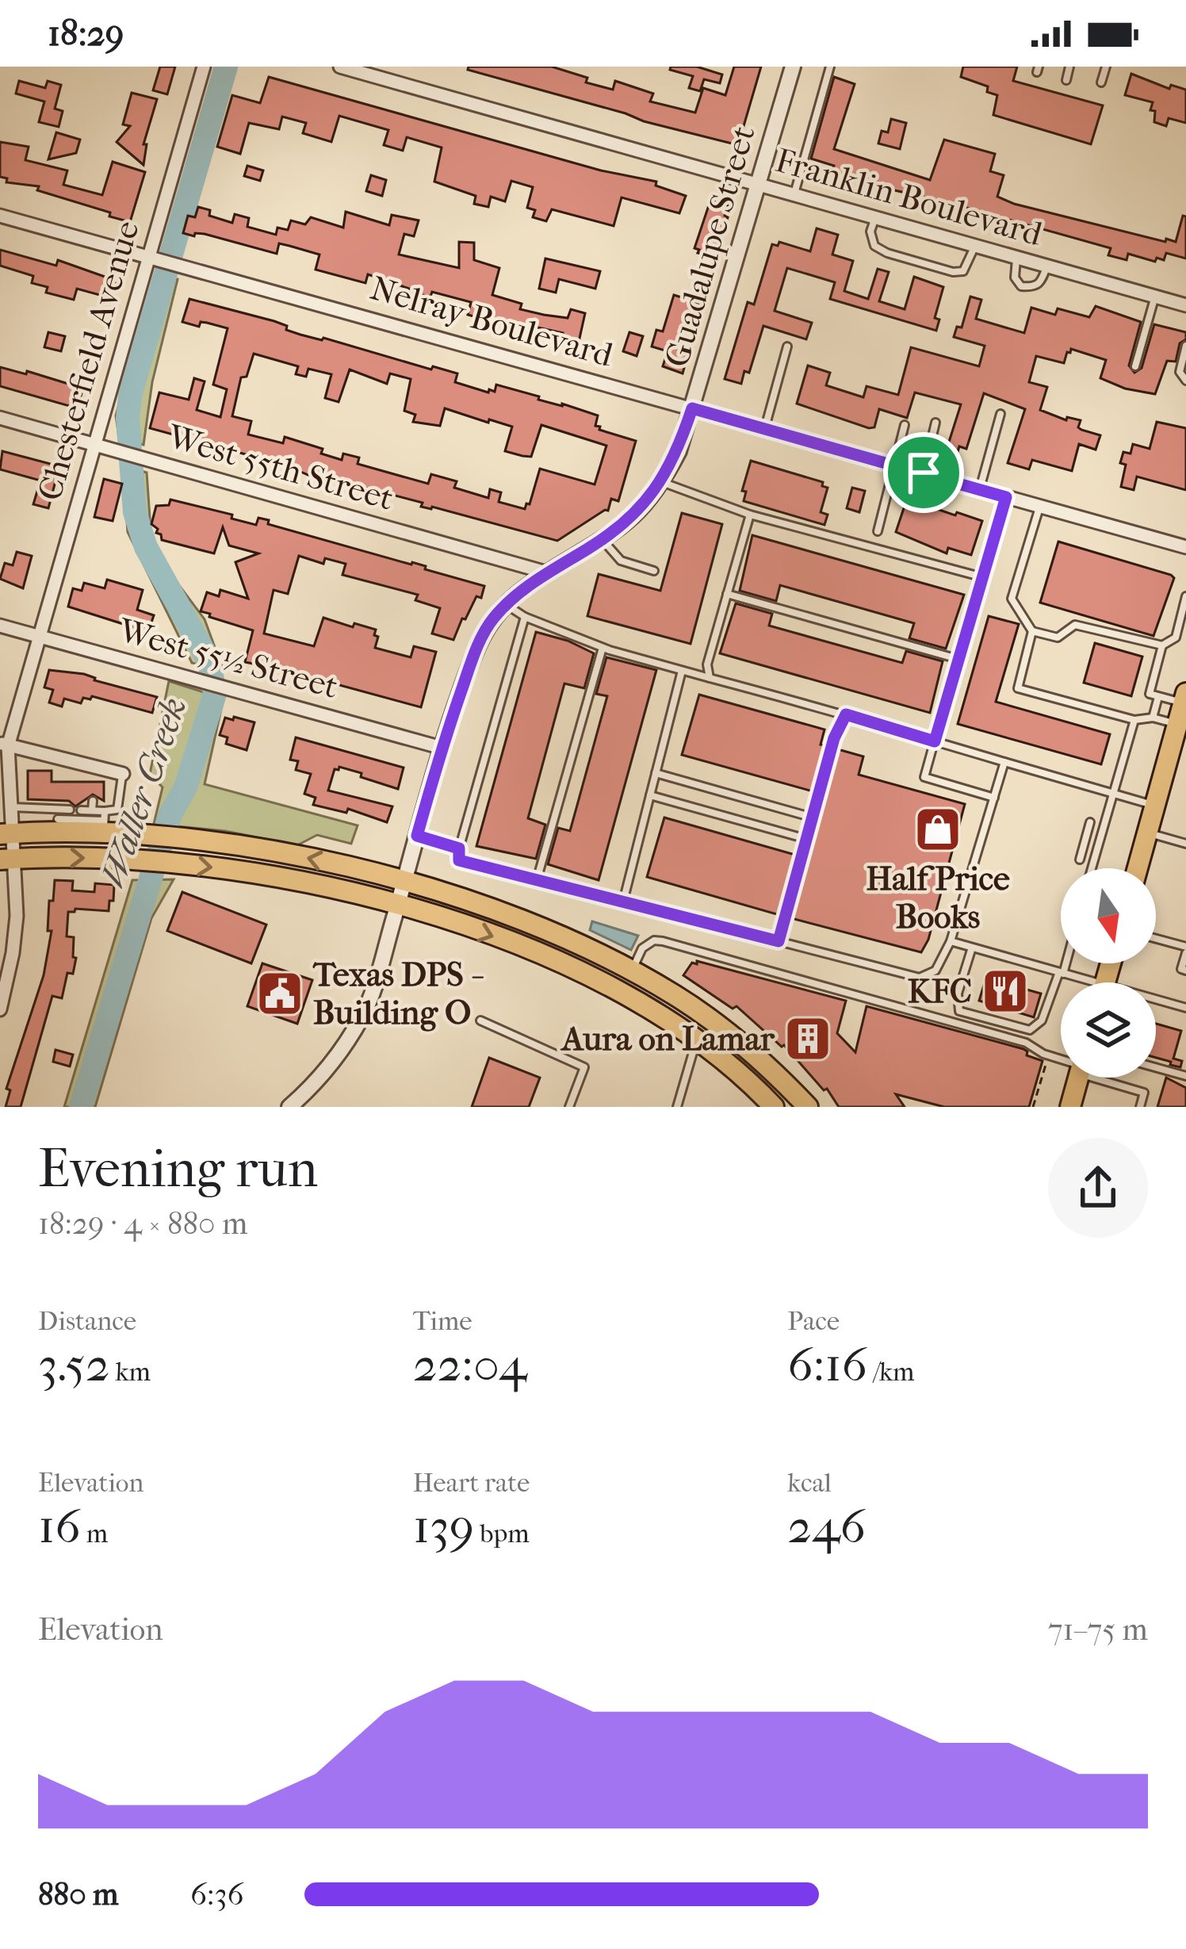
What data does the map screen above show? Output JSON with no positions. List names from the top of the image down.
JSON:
{
  "streets": {
    "street": [
      "Franklin Boulevard",
      "Guadalupe Street",
      "Nelray Boulevard",
      "Chesterfield Avenue",
      "West 55th Street",
      "West 55½ Street"
    ]
  },
  "crossings": [
    ["Franklin Boulevard", "Guadalupe Street"],
    ["Guadalupe Street", "Nelray Boulevard"],
    ["Guadalupe Street", "West 55th Street"],
    ["Guadalupe Street", "West 55½ Street"],
    ["Nelray Boulevard", "Chesterfield Avenue"],
    ["Chesterfield Avenue", "West 55th Street"],
    ["Chesterfield Avenue", "West 55½ Street"]
  ],
  "water": ["Waller Creek"],
  "places": {
    "shop": ["Half Price Books"],
    "restaurant": ["KFC"],
    "public building": ["Texas DPS - Building O"],
    "building": ["Aura on Lamar"]
  },
  "north": "bottom",
  "page": {
    "status": "18:29",
    "heading": ["Evening run", "18:29 · 4 × 880 m"],
    "stats": [
      ["Distance", "3.52 km"],
      ["Time", "22:04"],
      ["Pace", "6:16 /km"],
      ["Elevation", "16 m"],
      ["Heart rate", "139 bpm"],
      ["kcal", "246"]
    ],
    "chart": ["Elevation", "71–75 m"],
    "list": [
      {
        "name": "880 m",
        "note": "6:36"
      }
    ]
  }
}
